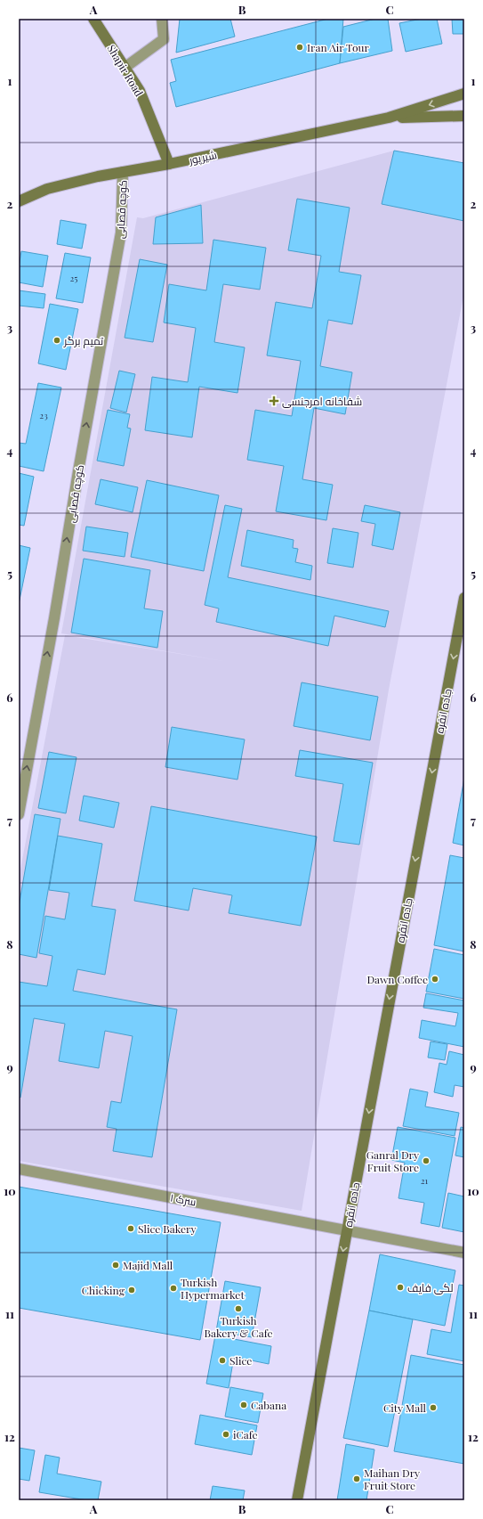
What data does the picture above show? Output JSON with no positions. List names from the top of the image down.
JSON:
{
  "streets": {
    "main road": [
      "Shapir Road",
      "شیرپور",
      "جادہ انقرہ",
      "جاده انقره"
    ],
    "street": ["کوچه قصابی", "سرک ۱"]
  },
  "crossings": [
    ["Shapir Road", "شیرپور"],
    ["شیرپور", "کوچه قصابی"],
    ["جادہ انقرہ", "جاده انقره"],
    ["جاده انقره", "سرک ۱"]
  ],
  "one_way": ["کوچه قصابی", "جادہ انقرہ", "جاده انقره"],
  "places": {
    "other": [
      "Iran Air Tour",
      "تمیم برگر",
      "Dawn Coffee",
      "Ganral Dry Fruit Store",
      "Slice Bakery",
      "Majid Mall",
      "لکی فایف",
      "Turkish Hypermarket",
      "Chicking",
      "Turkish Bakery & Cafe",
      "Slice",
      "Cabana",
      "City Mall",
      "iCafe",
      "Maihan Dry Fruit Store"
    ],
    "health": ["شفاخانه امرجنسی"]
  },
  "house_numbers": ["25", "23", "21"],
  "grid": {
    "columns": ["A", "B", "C"],
    "rows": [
      "1",
      "2",
      "3",
      "4",
      "5",
      "6",
      "7",
      "8",
      "9",
      "10",
      "11",
      "12"
    ]
  }
}
